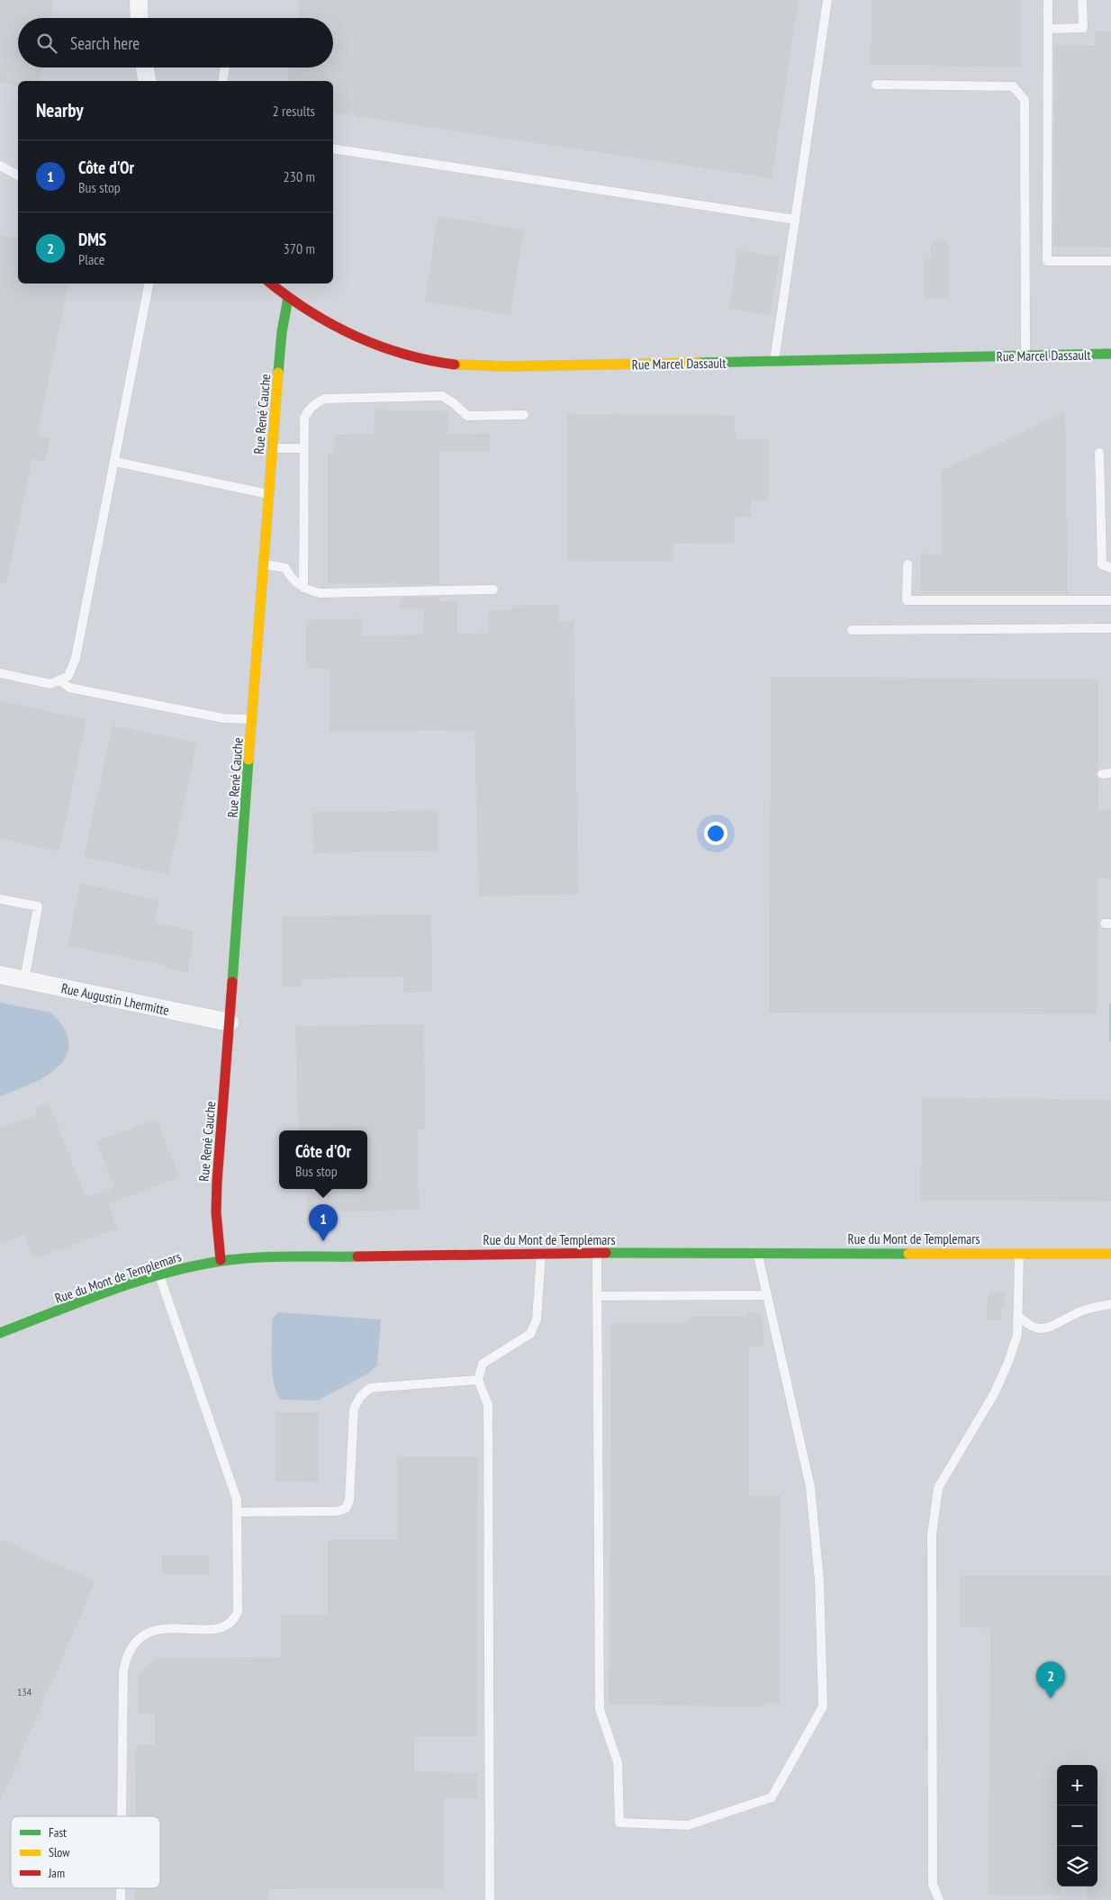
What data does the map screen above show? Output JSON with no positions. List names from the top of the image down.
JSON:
{
  "streets": {
    "street": [
      "Rue Marcel Dassault",
      "Rue René Cauche",
      "Rue Augustin Lhermitte",
      "Rue du Mont de Templemars"
    ]
  },
  "crossings": [
    ["Rue Marcel Dassault", "Rue René Cauche"],
    ["Rue René Cauche", "Rue Augustin Lhermitte"],
    ["Rue René Cauche", "Rue du Mont de Templemars"]
  ],
  "house_numbers": ["134"],
  "legend": ["Fast", "Slow", "Jam"],
  "page": {
    "search": "Search here",
    "heading": ["Nearby", "2 results"],
    "list": [
      {
        "mark": "1",
        "name": "Côte d'Or",
        "note": "Bus stop",
        "value": "230 m"
      },
      {
        "mark": "2",
        "name": "DMS",
        "note": "Place",
        "value": "370 m"
      }
    ],
    "popup": ["Côte d'Or", "Bus stop"],
    "pins": ["1", "2"],
    "map_buttons": ["+", "−"]
  }
}
